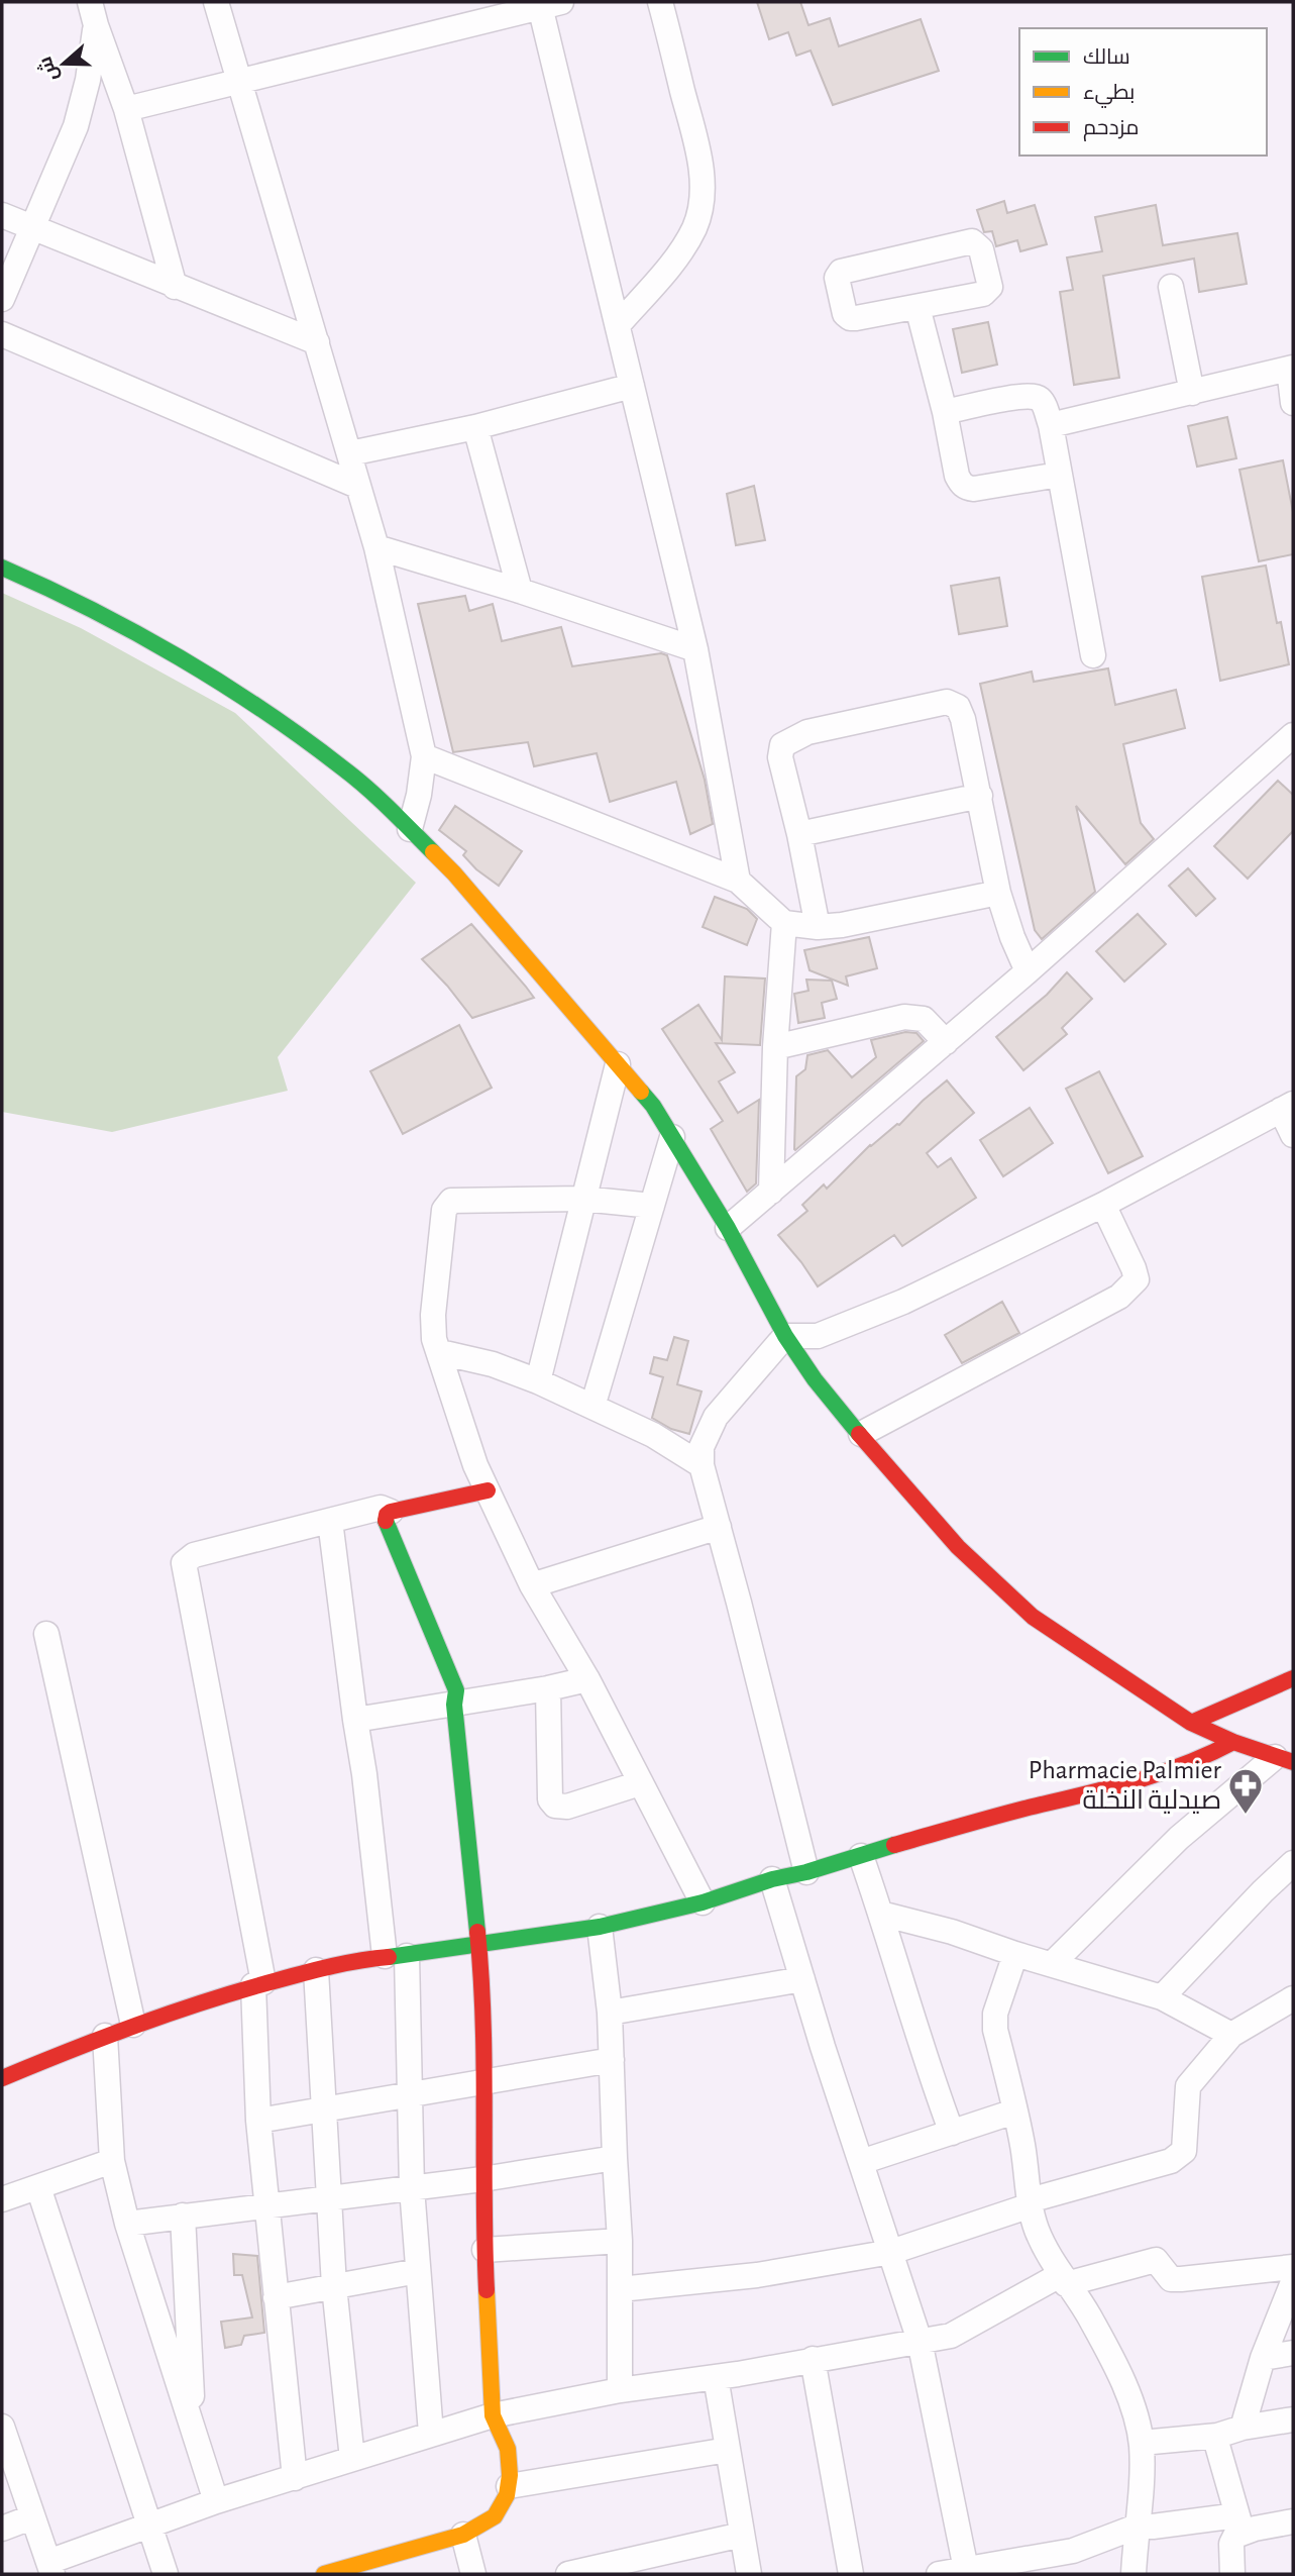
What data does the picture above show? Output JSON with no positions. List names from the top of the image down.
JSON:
{
  "places": {
    "pharmacy": ["Pharmacie Palmier صيدلية النخلة"]
  },
  "legend": ["سالك", "بطيء", "مزدحم"],
  "north": "left"
}
